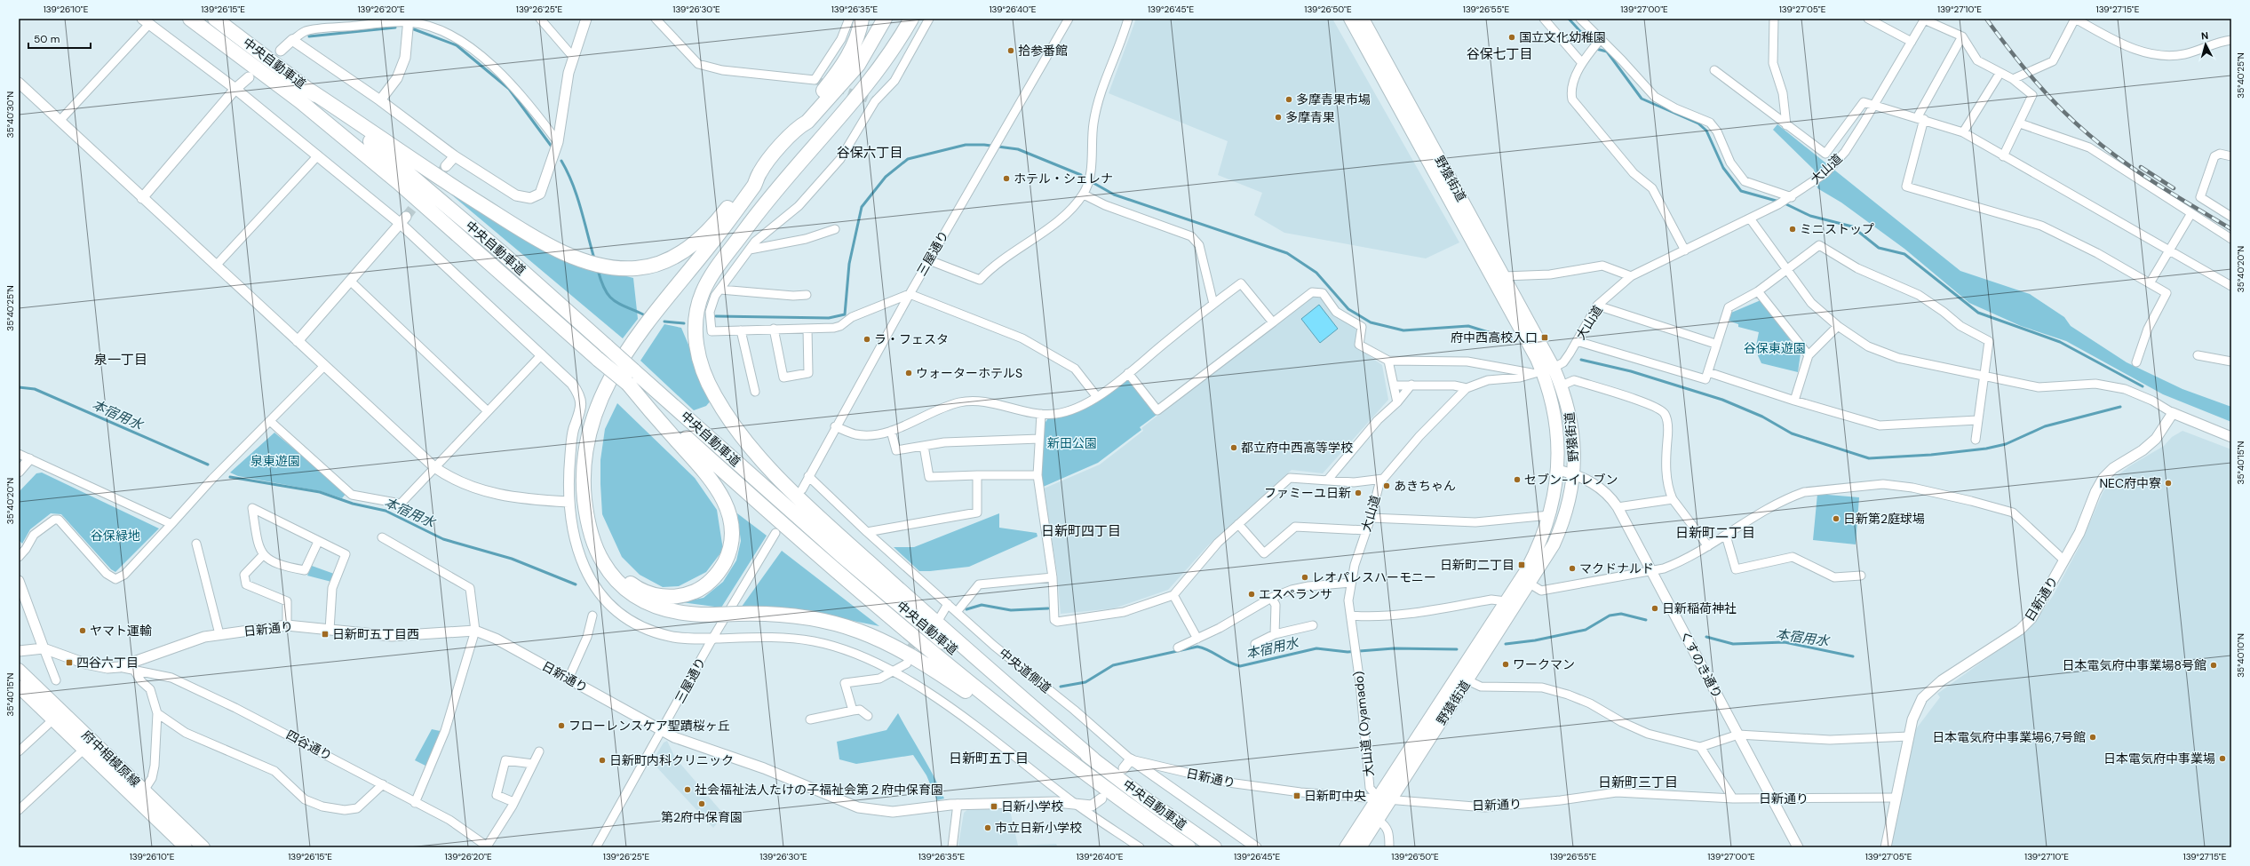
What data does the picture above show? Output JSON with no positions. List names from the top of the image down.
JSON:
{
  "streets": {
    "highway": ["中央自動車道"],
    "main road": ["野猿街道", "府中相模原線"],
    "street": [
      "大山道",
      "三屋通り",
      "日新通り",
      "くすのき通り",
      "中央道側道",
      "大山道 (Oyamado)",
      "四谷通り"
    ]
  },
  "crossings": [
    ["大山道", "野猿街道"],
    ["大山道", "大山道 (Oyamado)"],
    ["野猿街道", "日新通り"],
    ["野猿街道", "くすのき通り"],
    ["野猿街道", "大山道 (Oyamado)"],
    ["三屋通り", "日新通り"],
    ["三屋通り", "中央道側道"],
    ["日新通り", "くすのき通り"],
    ["日新通り", "中央道側道"],
    ["日新通り", "大山道 (Oyamado)"],
    ["日新通り", "四谷通り"]
  ],
  "districts": [
    "谷保七丁目",
    "谷保六丁目",
    "泉一丁目",
    "日新町四丁目",
    "日新町二丁目",
    "日新町五丁目",
    "日新町三丁目"
  ],
  "water": ["本宿用水"],
  "parks": [
    "谷保東遊園",
    "新田公園",
    "泉東遊園",
    "谷保緑地"
  ],
  "places": {
    "other": [
      "国立文化幼稚園",
      "拾参番館",
      "多摩青果市場",
      "多摩青果",
      "ホテル・シェレナ",
      "ミニストップ",
      "ラ・フェスタ",
      "ウォーターホテルS",
      "都立府中西高等学校",
      "セブン-イレブン",
      "NEC府中寮",
      "あきちゃん",
      "ファミーユ日新",
      "日新第2庭球場",
      "マクドナルド",
      "レオパレスハーモニー",
      "エスペランサ",
      "日新稲荷神社",
      "ヤマト運輸",
      "ワークマン",
      "日本電気府中事業場8号館",
      "フローレンスケア聖蹟桜ヶ丘",
      "日本電気府中事業場6,7号館",
      "日本電気府中事業場",
      "日新町内科クリニック",
      "社会福祉法人たけの子福祉会第２府中保育園",
      "第2府中保育園",
      "市立日新小学校"
    ],
    "transit": [
      "府中西高校入口",
      "日新町二丁目",
      "日新町五丁目西",
      "四谷六丁目",
      "日新町中央",
      "日新小学校"
    ]
  },
  "scale_bar": "50 m",
  "north": "top",
  "coordinates": [
    "139°26'10\"E",
    "139°26'15\"E",
    "139°26'20\"E",
    "139°26'25\"E",
    "139°26'30\"E",
    "139°26'35\"E",
    "139°26'40\"E",
    "139°26'45\"E",
    "139°26'50\"E",
    "139°26'55\"E",
    "139°27'00\"E",
    "139°27'05\"E",
    "139°27'10\"E",
    "139°27'15\"E",
    "35°40'25\"N",
    "35°40'30\"N",
    "35°40'20\"N",
    "35°40'15\"N",
    "35°40'10\"N"
  ]
}
